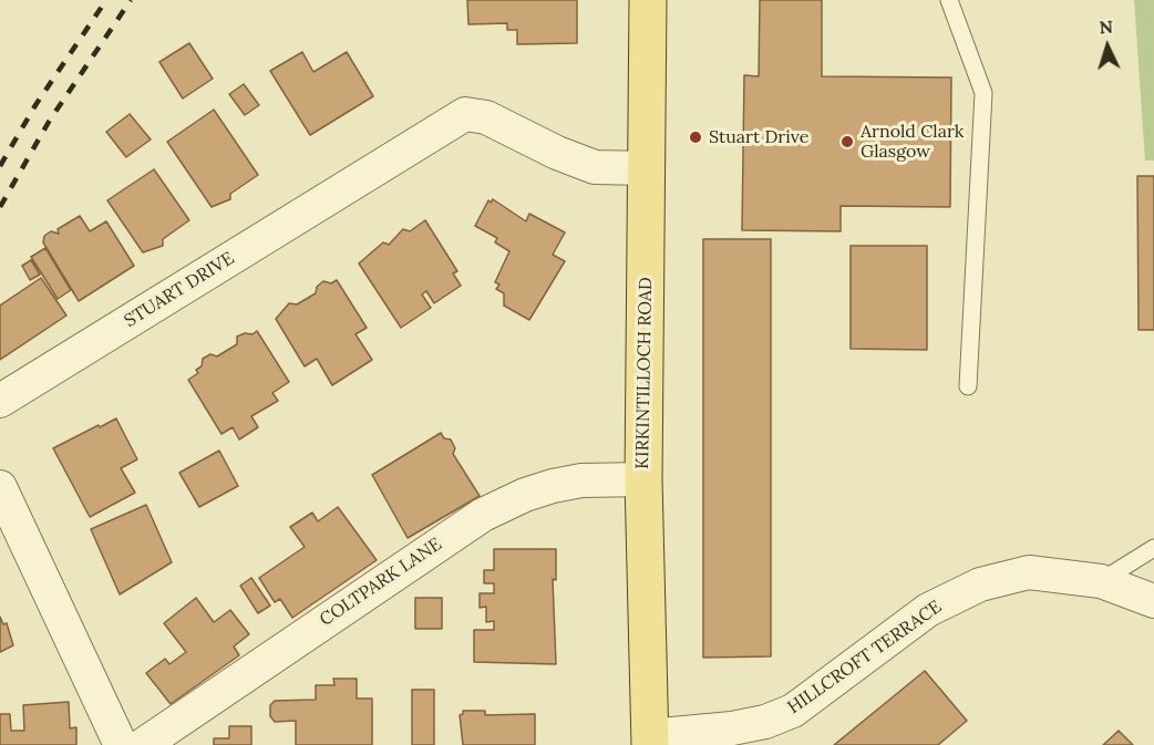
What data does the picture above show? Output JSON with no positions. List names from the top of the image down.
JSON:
{
  "streets": {
    "main road": ["KIRKINTILLOCH ROAD"],
    "street": ["STUART DRIVE", "COLTPARK LANE", "HILLCROFT TERRACE"]
  },
  "crossings": [
    ["STUART DRIVE", "KIRKINTILLOCH ROAD"],
    ["KIRKINTILLOCH ROAD", "COLTPARK LANE"],
    ["KIRKINTILLOCH ROAD", "HILLCROFT TERRACE"]
  ],
  "places": ["Stuart Drive", "Arnold Clark Glasgow"],
  "north": "top"
}
